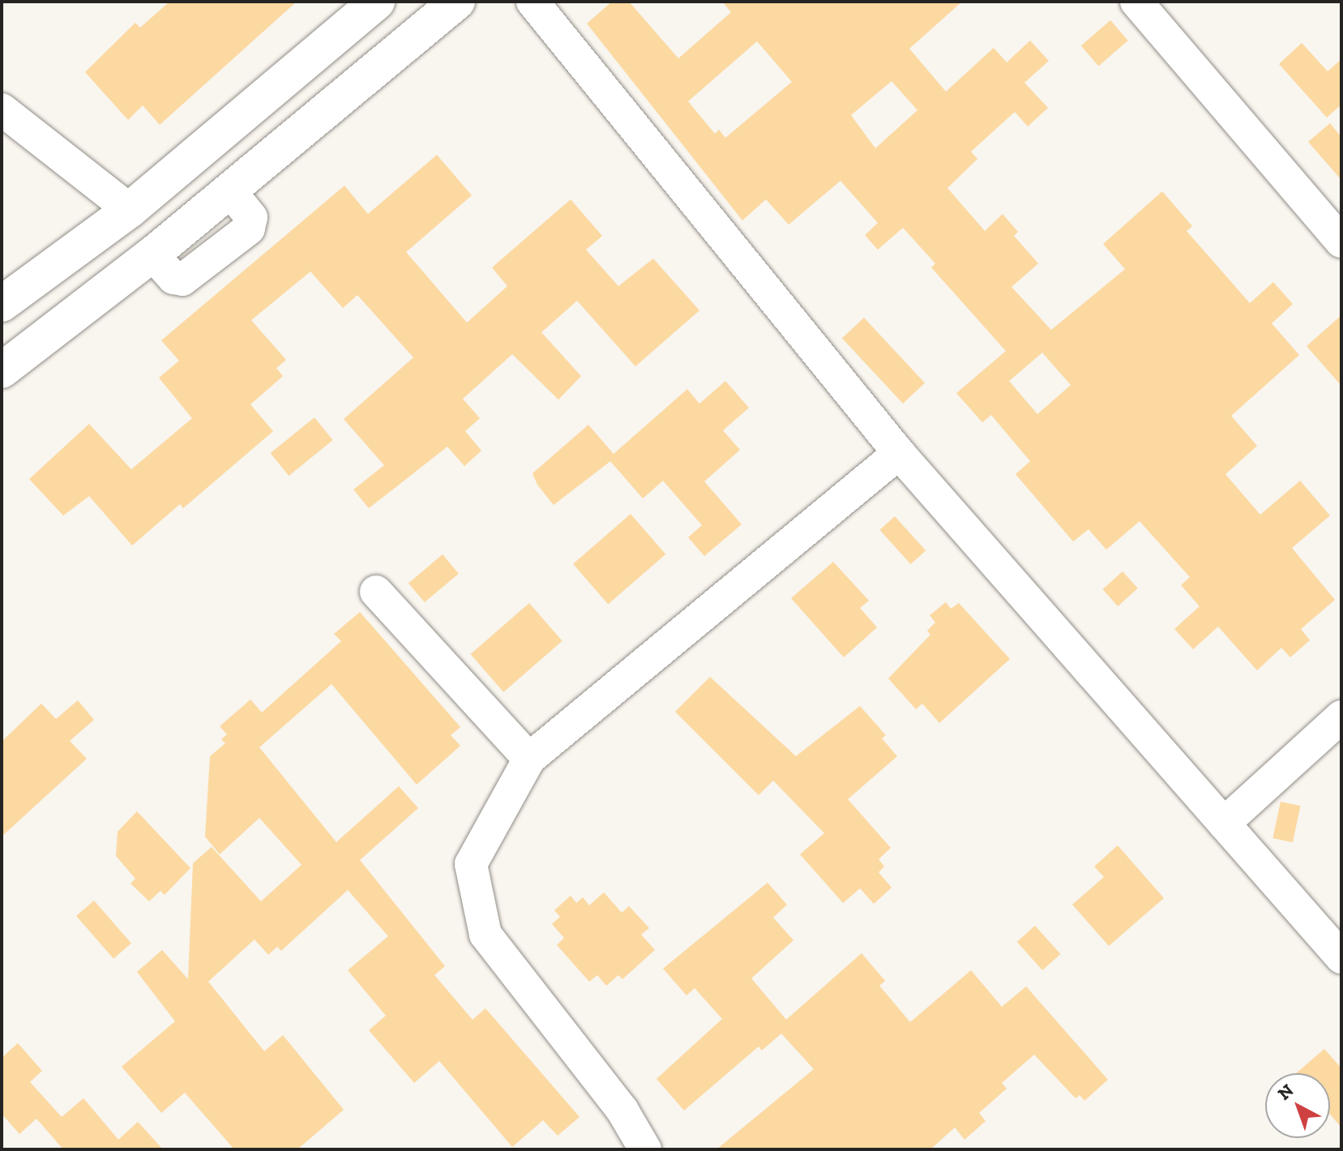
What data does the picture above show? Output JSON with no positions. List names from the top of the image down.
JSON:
{
  "north": "top left"
}
